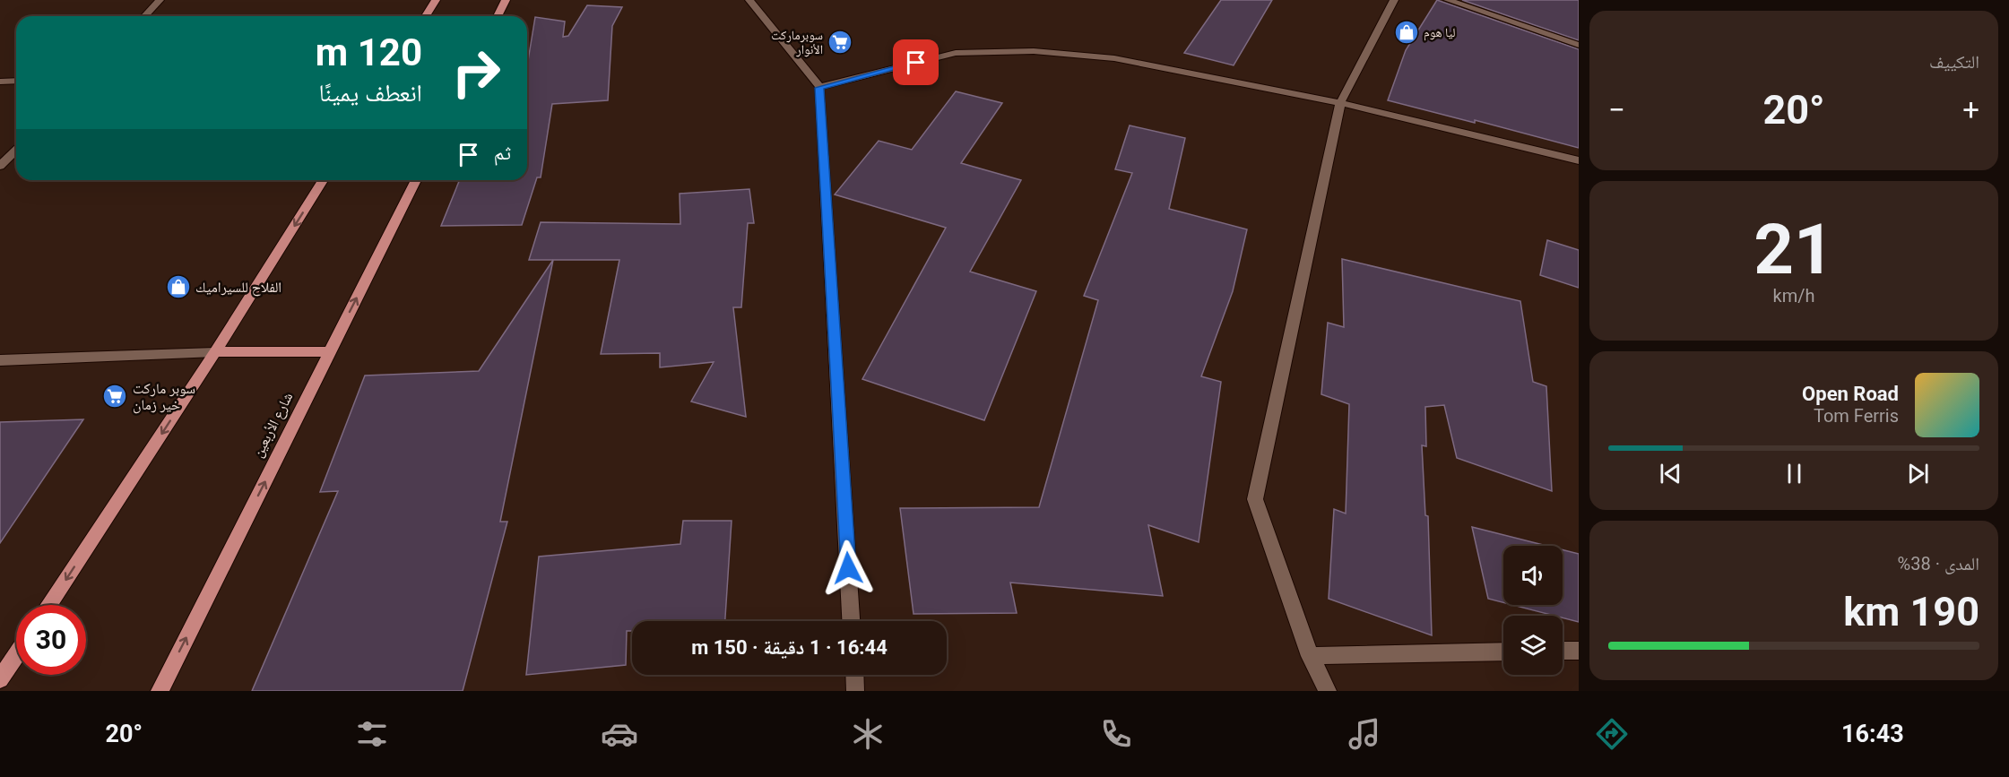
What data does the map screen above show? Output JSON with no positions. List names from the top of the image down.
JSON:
{
  "streets": {
    "main road": ["شارع الأربعين"]
  },
  "places": {
    "shop": ["ليا هوم", "الفلاح للسيراميك"],
    "supermarket": ["سوبرماركت الأنوار", "سوبر ماركت خير زمان"]
  },
  "page": {
    "tile": [
      "التكييف",
      ["21", "km/h"],
      ["المدى · 38%", "190 km"]
    ],
    "turn": ["120 m", "انعطف يمينًا"],
    "heat": ["−", "20°", "+"],
    "then": "ثم",
    "song": ["Open Road", "Tom Ferris"],
    "limit": "30",
    "trip": "16:44 · 1 دقيقة · 150 m",
    "tabs": ["16:43", "20°"]
  }
}
